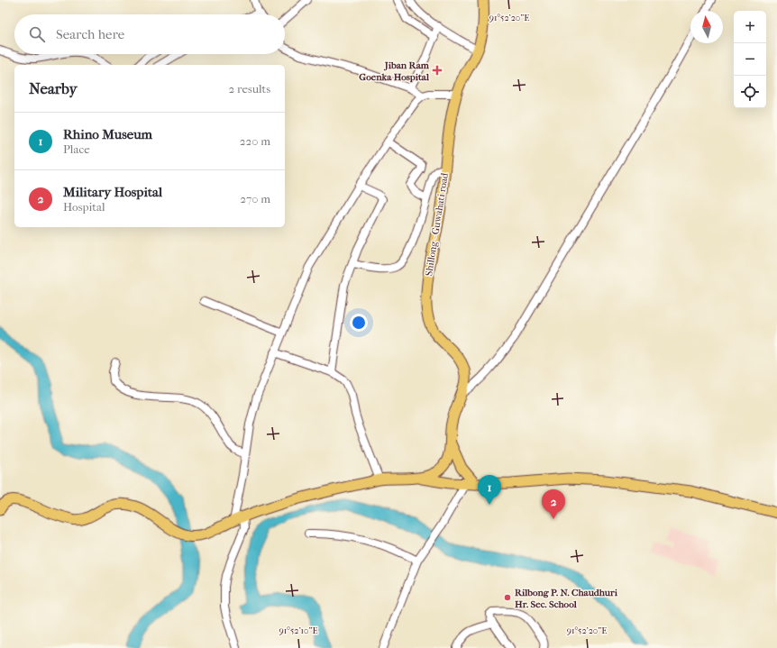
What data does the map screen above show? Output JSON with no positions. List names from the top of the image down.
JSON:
{
  "streets": {
    "highway": ["Shillong - Guwahati road"]
  },
  "places": {
    "health": ["Jiban Ram Goenka Hospital"],
    "other": ["Rilbong P. N. Chaudhuri Hr. Sec. School"]
  },
  "north": "top",
  "page": {
    "map_buttons": ["+", "−"],
    "search": "Search here",
    "heading": ["Nearby", "2 results"],
    "list": [
      {
        "mark": "1",
        "name": "Rhino Museum",
        "note": "Place",
        "value": "220 m"
      },
      {
        "mark": "2",
        "name": "Military Hospital",
        "note": "Hospital",
        "value": "270 m"
      }
    ],
    "pins": ["1", "2"]
  },
  "coordinates": ["91°52'20\"E", "91°52'10\"E"]
}
